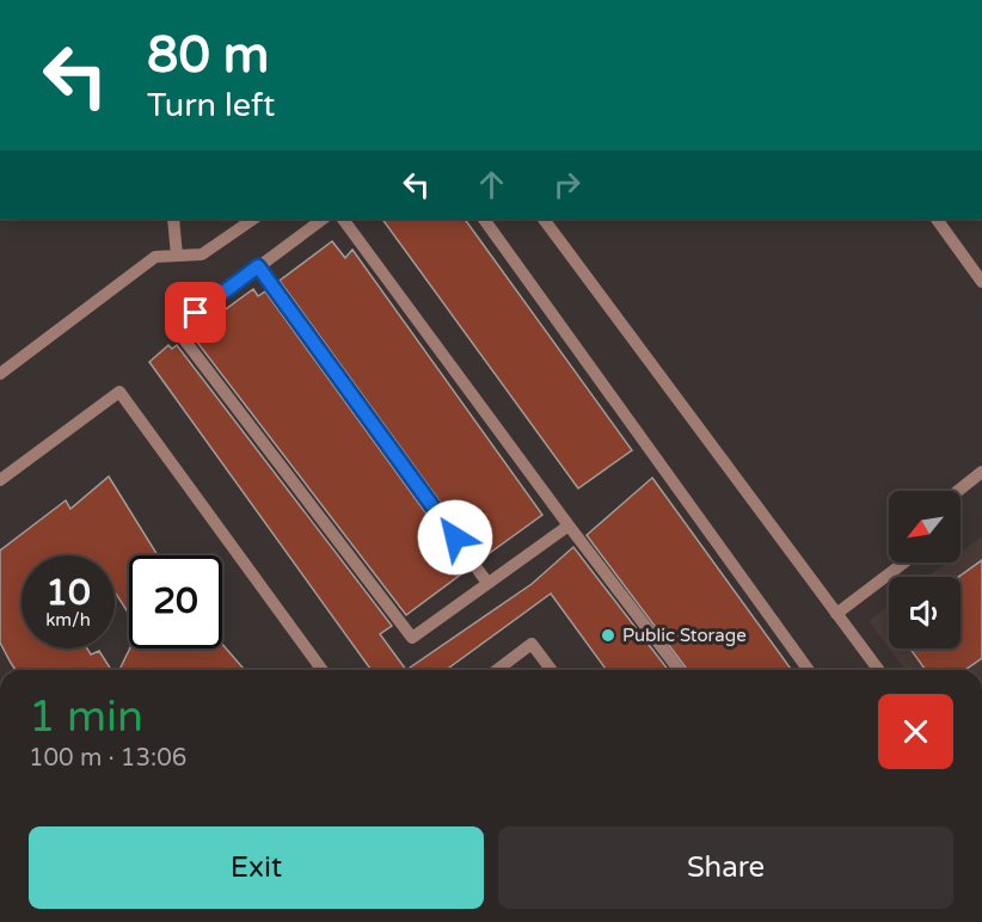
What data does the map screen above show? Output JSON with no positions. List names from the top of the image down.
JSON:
{
  "places": ["Public Storage"],
  "north": "bottom left",
  "page": {
    "turn": ["80 m", "Turn left"],
    "speed": "10 km/h",
    "limit": "20",
    "heading": ["1 min", "100 m · 13:06"],
    "buttons": ["Exit", "Share"]
  }
}
